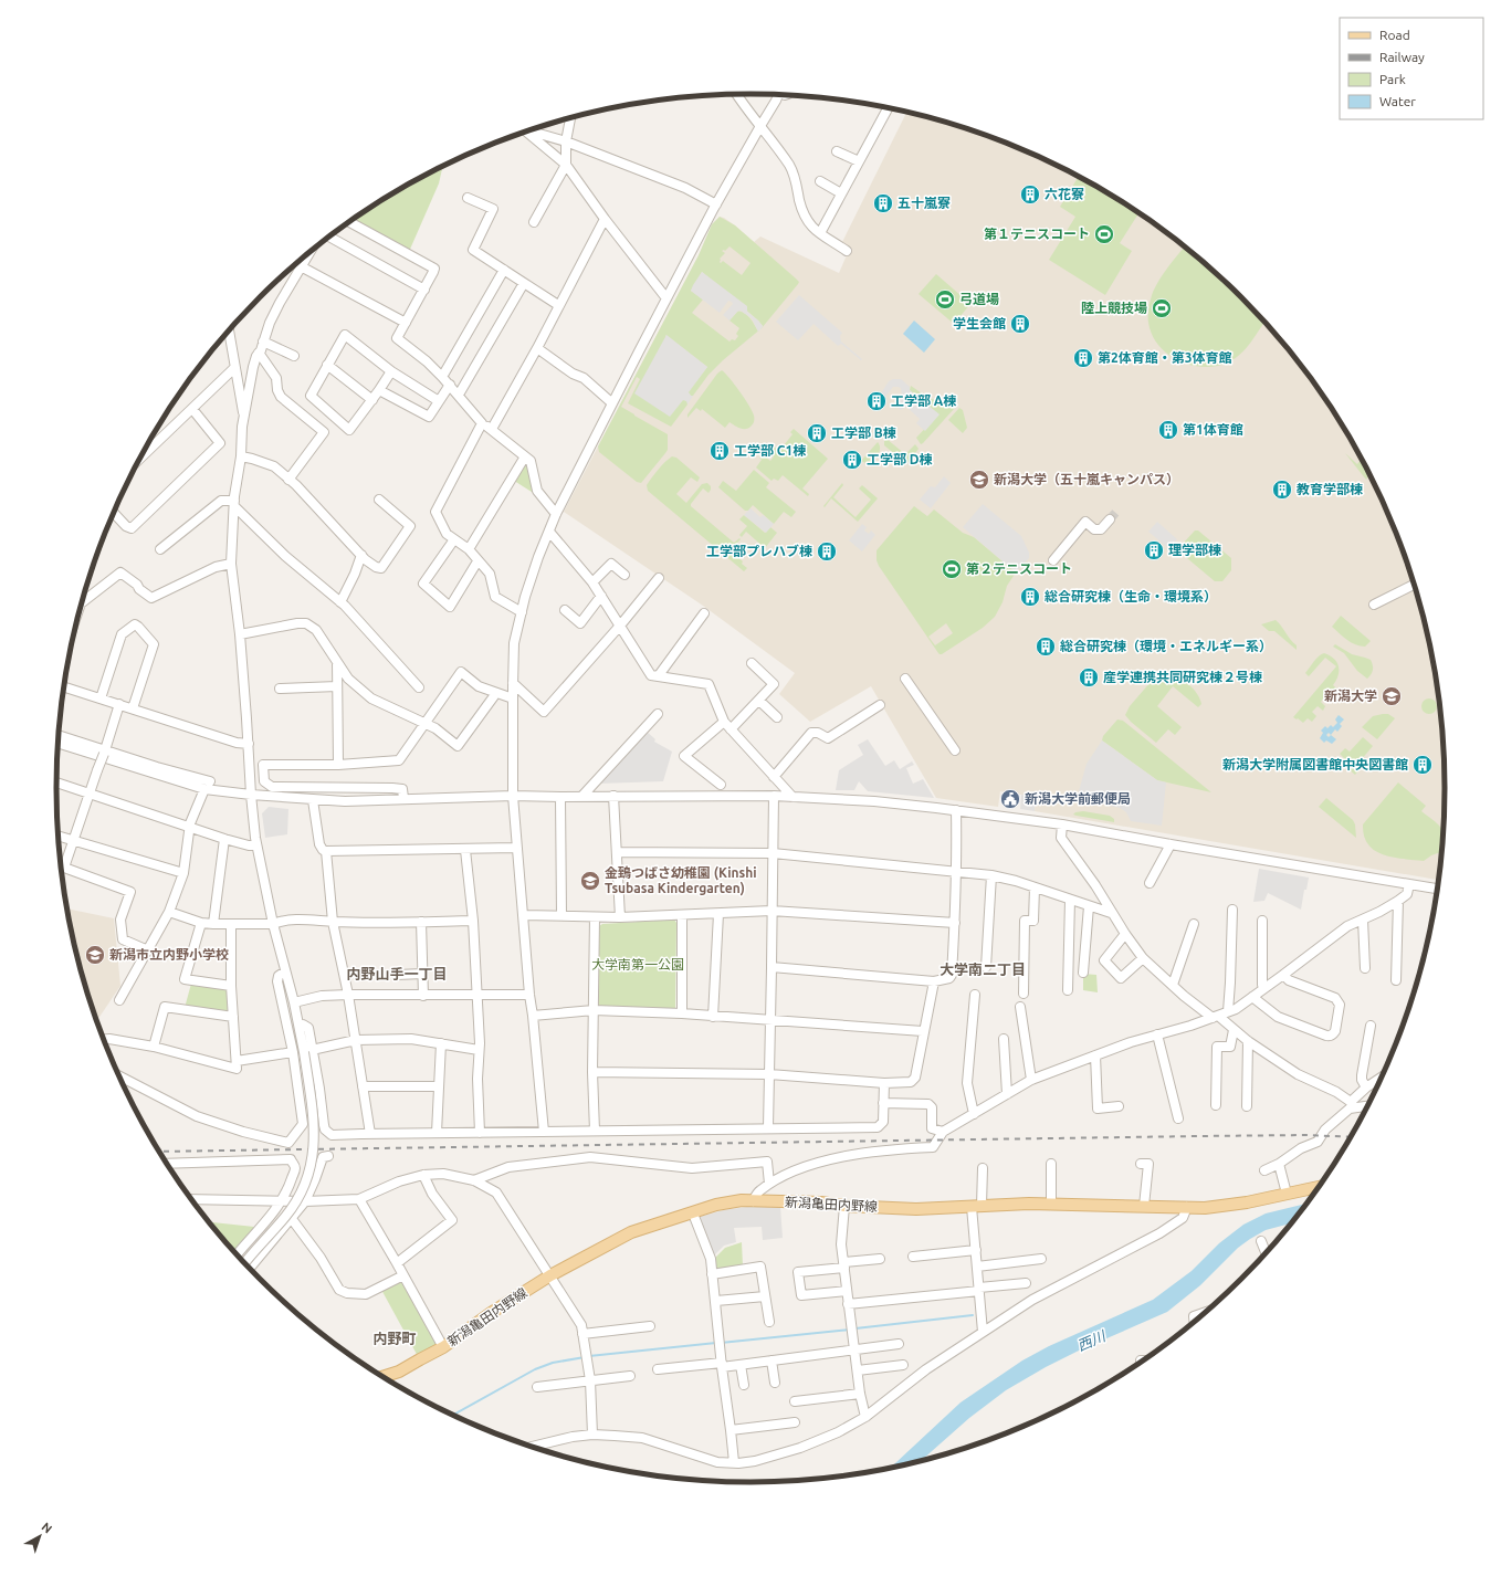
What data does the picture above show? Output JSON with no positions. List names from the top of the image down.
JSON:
{
  "streets": {
    "main road": ["新潟亀田内野線"]
  },
  "districts": ["大学南二丁目", "内野山手一丁目", "内野町"],
  "water": ["西川"],
  "parks": ["大学南第一公園"],
  "places": {
    "building": [
      "六花寮",
      "五十嵐寮",
      "学生会館",
      "第2体育館・第3体育館",
      "工学部 A棟",
      "第1体育館",
      "工学部 B棟",
      "工学部 C1棟",
      "工学部 D棟",
      "教育学部棟",
      "理学部棟",
      "工学部プレハブ棟",
      "総合研究棟（生命・環境系）",
      "総合研究棟（環境・エネルギー系）",
      "産学連携共同研究棟２号棟",
      "新潟大学附属図書館中央図書館"
    ],
    "sports": [
      "第１テニスコート",
      "弓道場",
      "陸上競技場",
      "第２テニスコート"
    ],
    "school or university": [
      "新潟大学（五十嵐キャンパス）",
      "新潟大学",
      "金鵄つばさ幼稚園 (Kinshi Tsubasa Kindergarten)",
      "新潟市立内野小学校"
    ],
    "public building": ["新潟大学前郵便局"]
  },
  "legend": [
    "Road",
    "Railway",
    "Park",
    "Water"
  ],
  "north": "top right"
}
